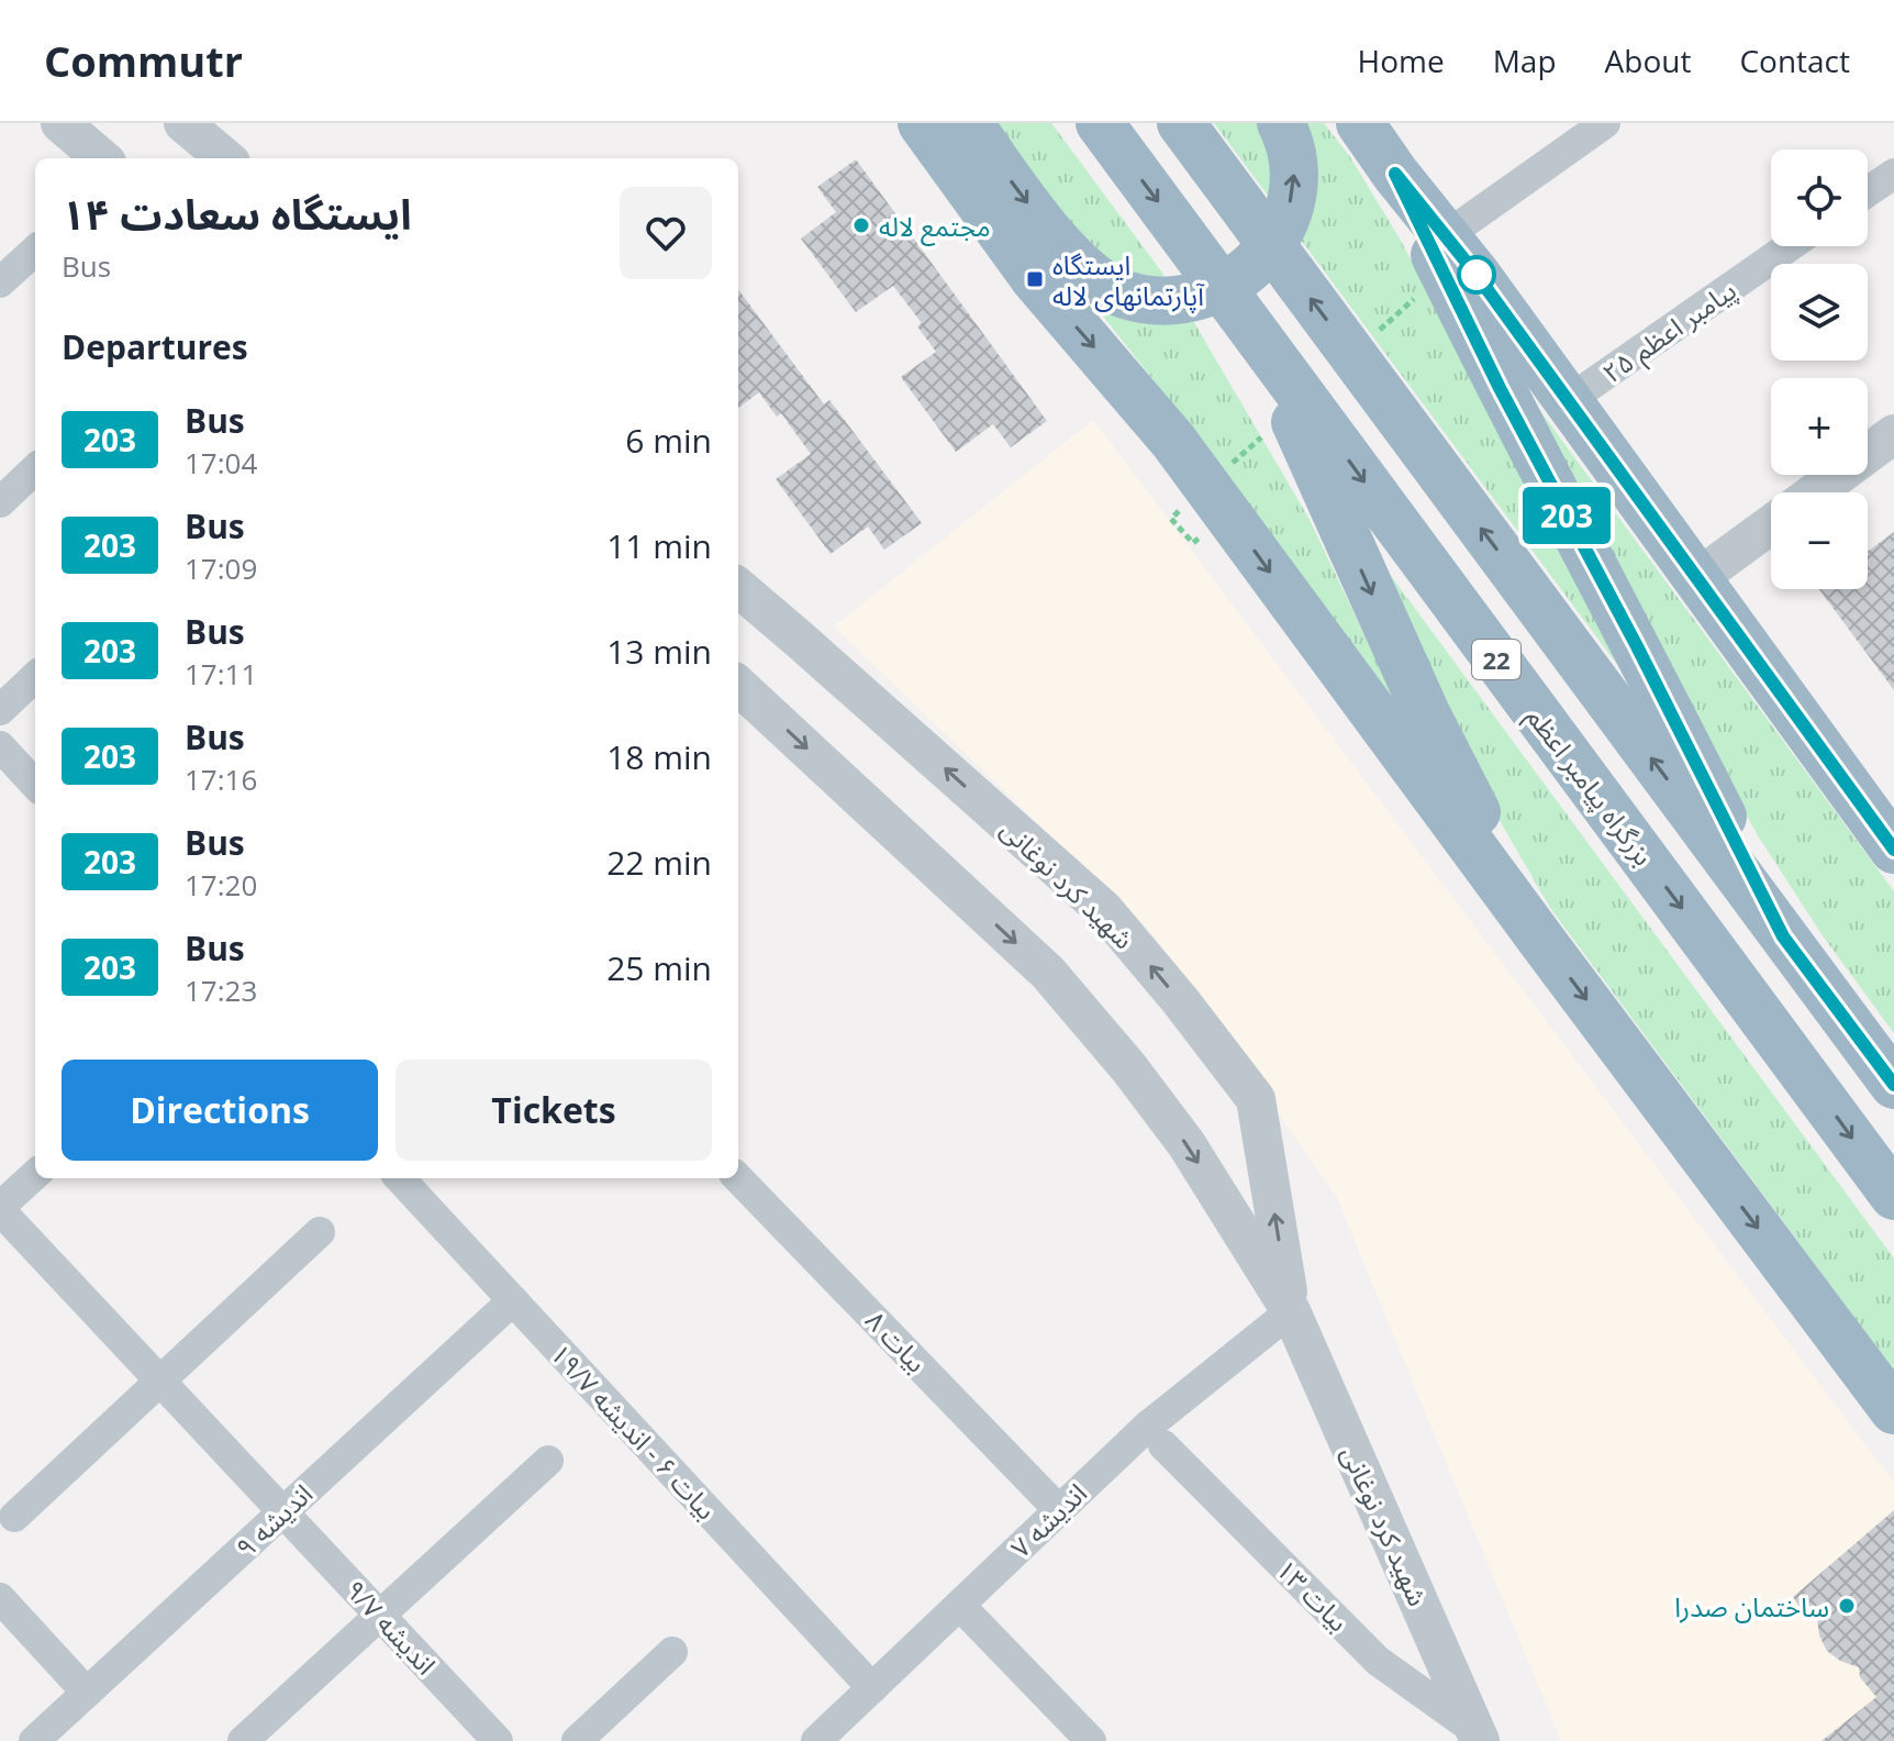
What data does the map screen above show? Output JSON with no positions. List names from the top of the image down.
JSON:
{
  "streets": {
    "highway": ["22", "بزرگراه پیامبر اعظم"],
    "street": [
      "پیامبر اعظم ۲۵",
      "شهید کرد نوغانی",
      "بیات ۸",
      "بیات ۶ - اندیشه ۱۹/۷",
      "اندیشه ۹",
      "اندیشه ۷",
      "بیات ۱۳",
      "اندیشه ۹/۷"
    ]
  },
  "crossings": [
    ["شهید کرد نوغانی", "اندیشه ۷"],
    ["شهید کرد نوغانی", "بیات ۱۳"],
    ["بیات ۸", "اندیشه ۷"],
    ["بیات ۶ - اندیشه ۱۹/۷", "اندیشه ۹"],
    ["بیات ۶ - اندیشه ۱۹/۷", "اندیشه ۷"],
    ["اندیشه ۹", "اندیشه ۹/۷"]
  ],
  "places": {
    "other": ["مجتمع لاله", "ساختمان صدرا"],
    "transit": ["ایستگاه آپارتمانهای لاله"]
  },
  "lines": ["bus line 203"],
  "page": {
    "header": "Commutr",
    "nav": [
      "Home",
      "Map",
      "About",
      "Contact"
    ],
    "on_map": "203",
    "map_buttons": ["+", "−"],
    "heading": [
      ["ایستگاه سعادت ۱۴", "Bus"],
      "Departures"
    ],
    "list": [
      {
        "mark": "203",
        "name": "Bus",
        "note": "17:04",
        "value": "6 min"
      },
      {
        "mark": "203",
        "name": "Bus",
        "note": "17:09",
        "value": "11 min"
      },
      {
        "mark": "203",
        "name": "Bus",
        "note": "17:11",
        "value": "13 min"
      },
      {
        "mark": "203",
        "name": "Bus",
        "note": "17:16",
        "value": "18 min"
      },
      {
        "mark": "203",
        "name": "Bus",
        "note": "17:20",
        "value": "22 min"
      },
      {
        "mark": "203",
        "name": "Bus",
        "note": "17:23",
        "value": "25 min"
      }
    ],
    "buttons": ["Directions", "Tickets"]
  }
}
